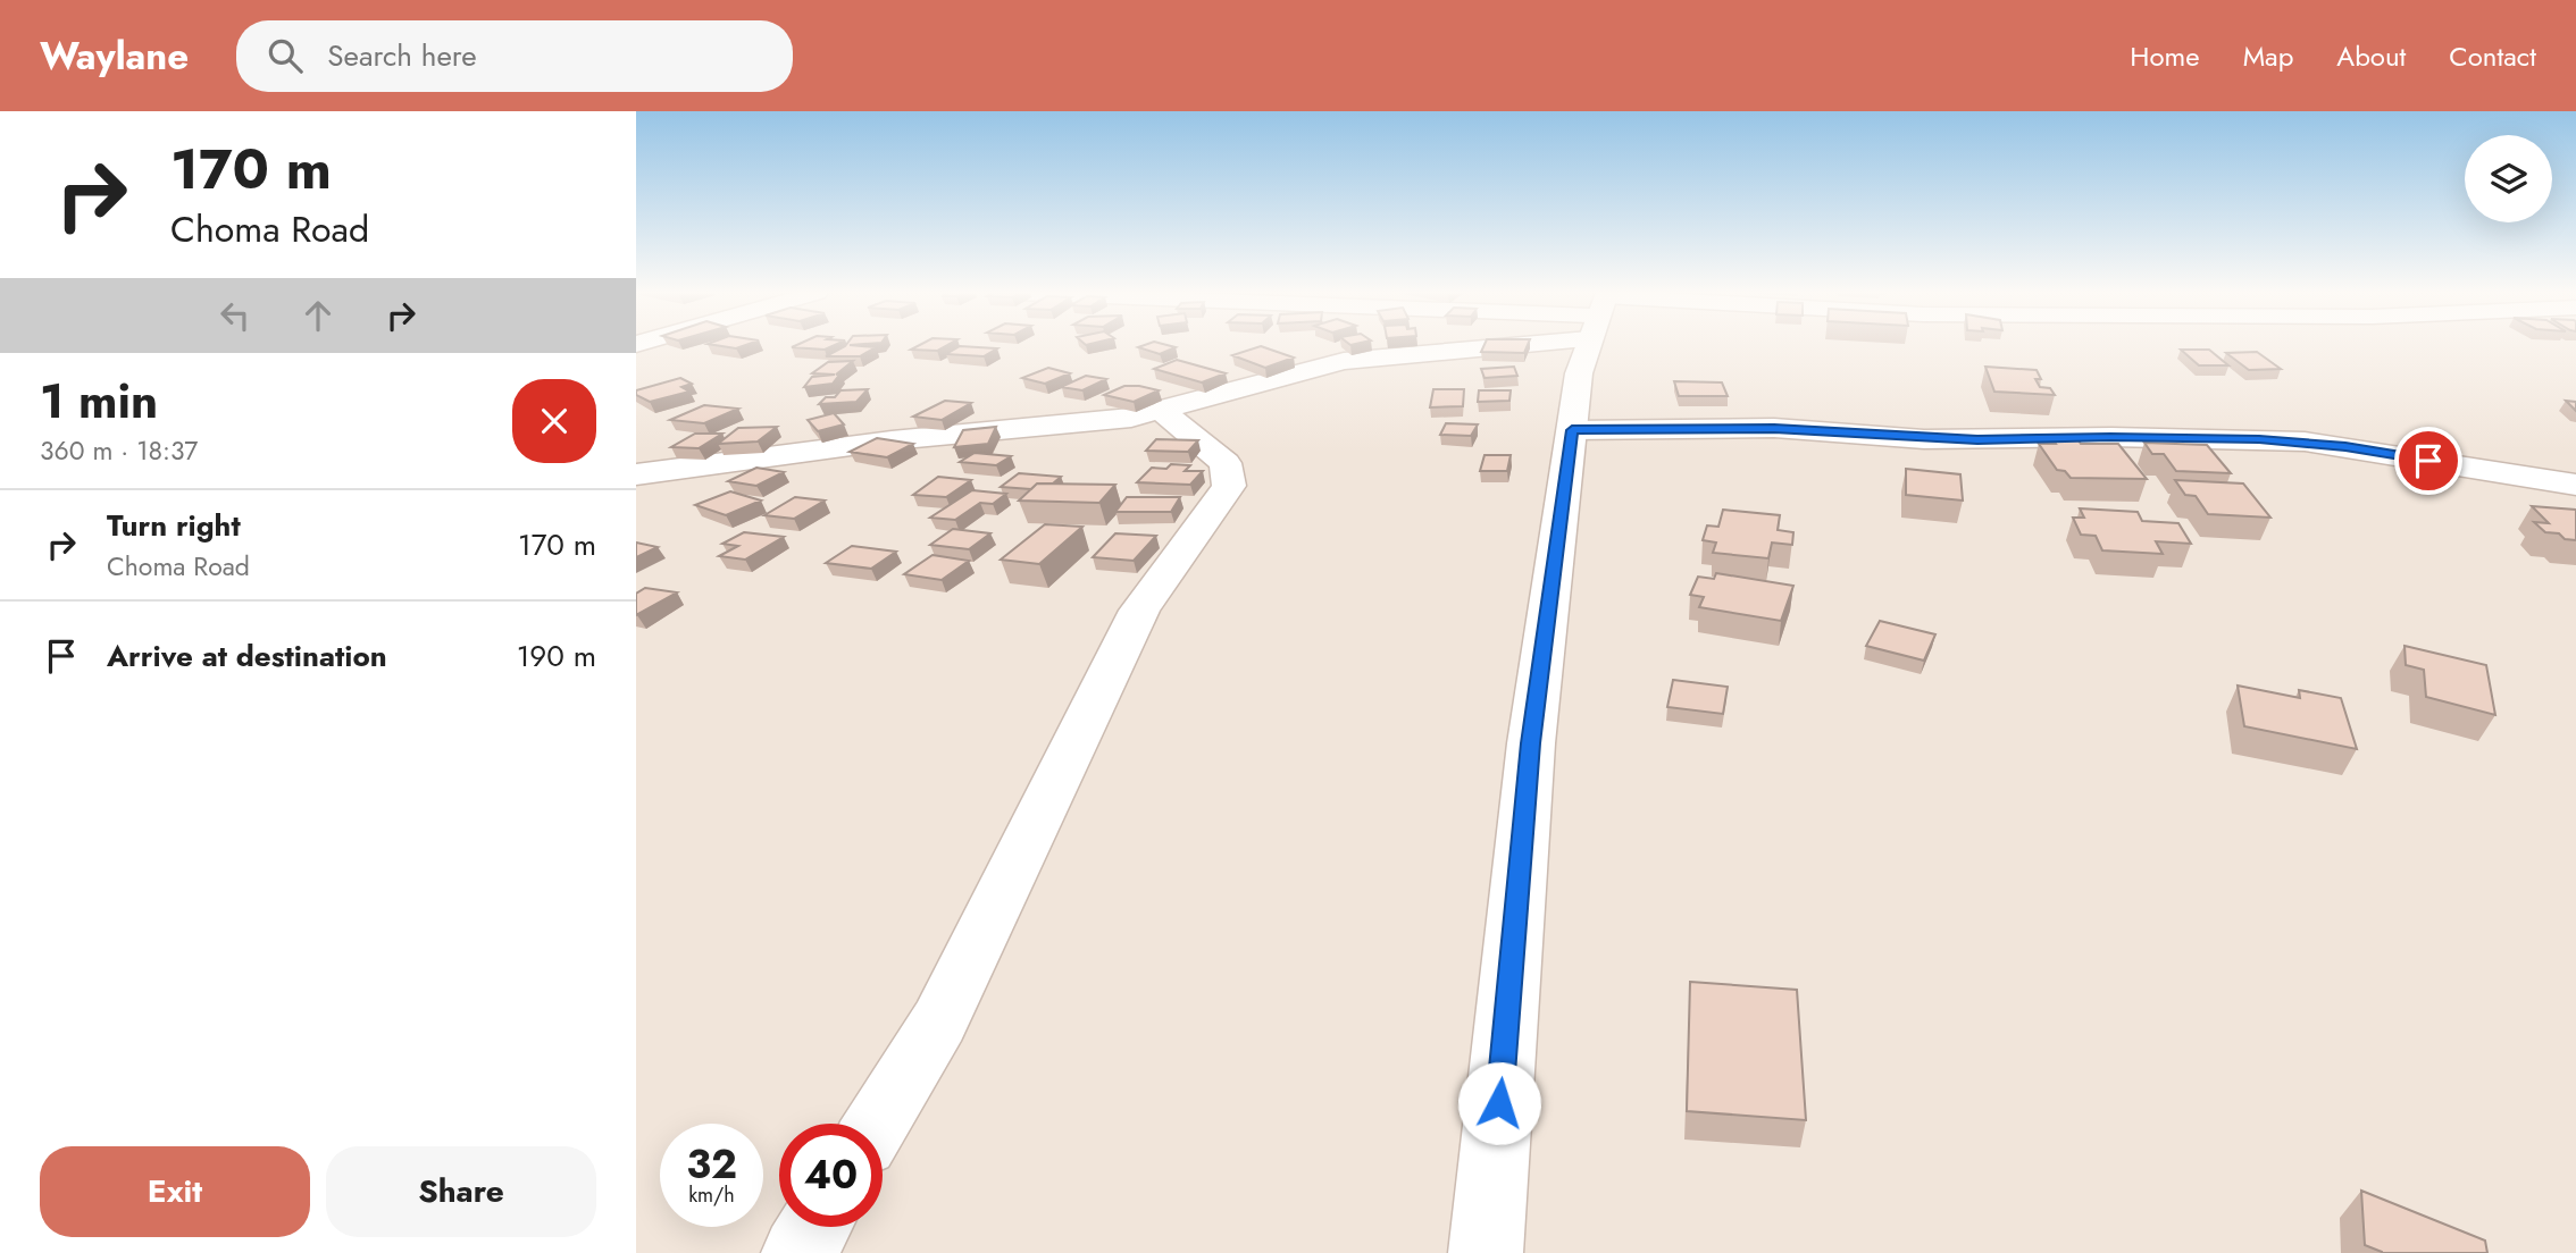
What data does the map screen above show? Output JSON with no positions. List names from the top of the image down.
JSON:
{
  "page": {
    "header": "Waylane",
    "search": "Search here",
    "nav": [
      "Home",
      "Map",
      "About",
      "Contact"
    ],
    "turn": ["170 m", "Choma Road"],
    "heading": ["1 min", "360 m · 18:37"],
    "list": [
      {
        "name": "Turn right",
        "note": "Choma Road",
        "value": "170 m"
      },
      {
        "name": "Arrive at destination",
        "value": "190 m"
      }
    ],
    "speed": "32 km/h",
    "limit": "40",
    "buttons": ["Exit", "Share"]
  }
}
